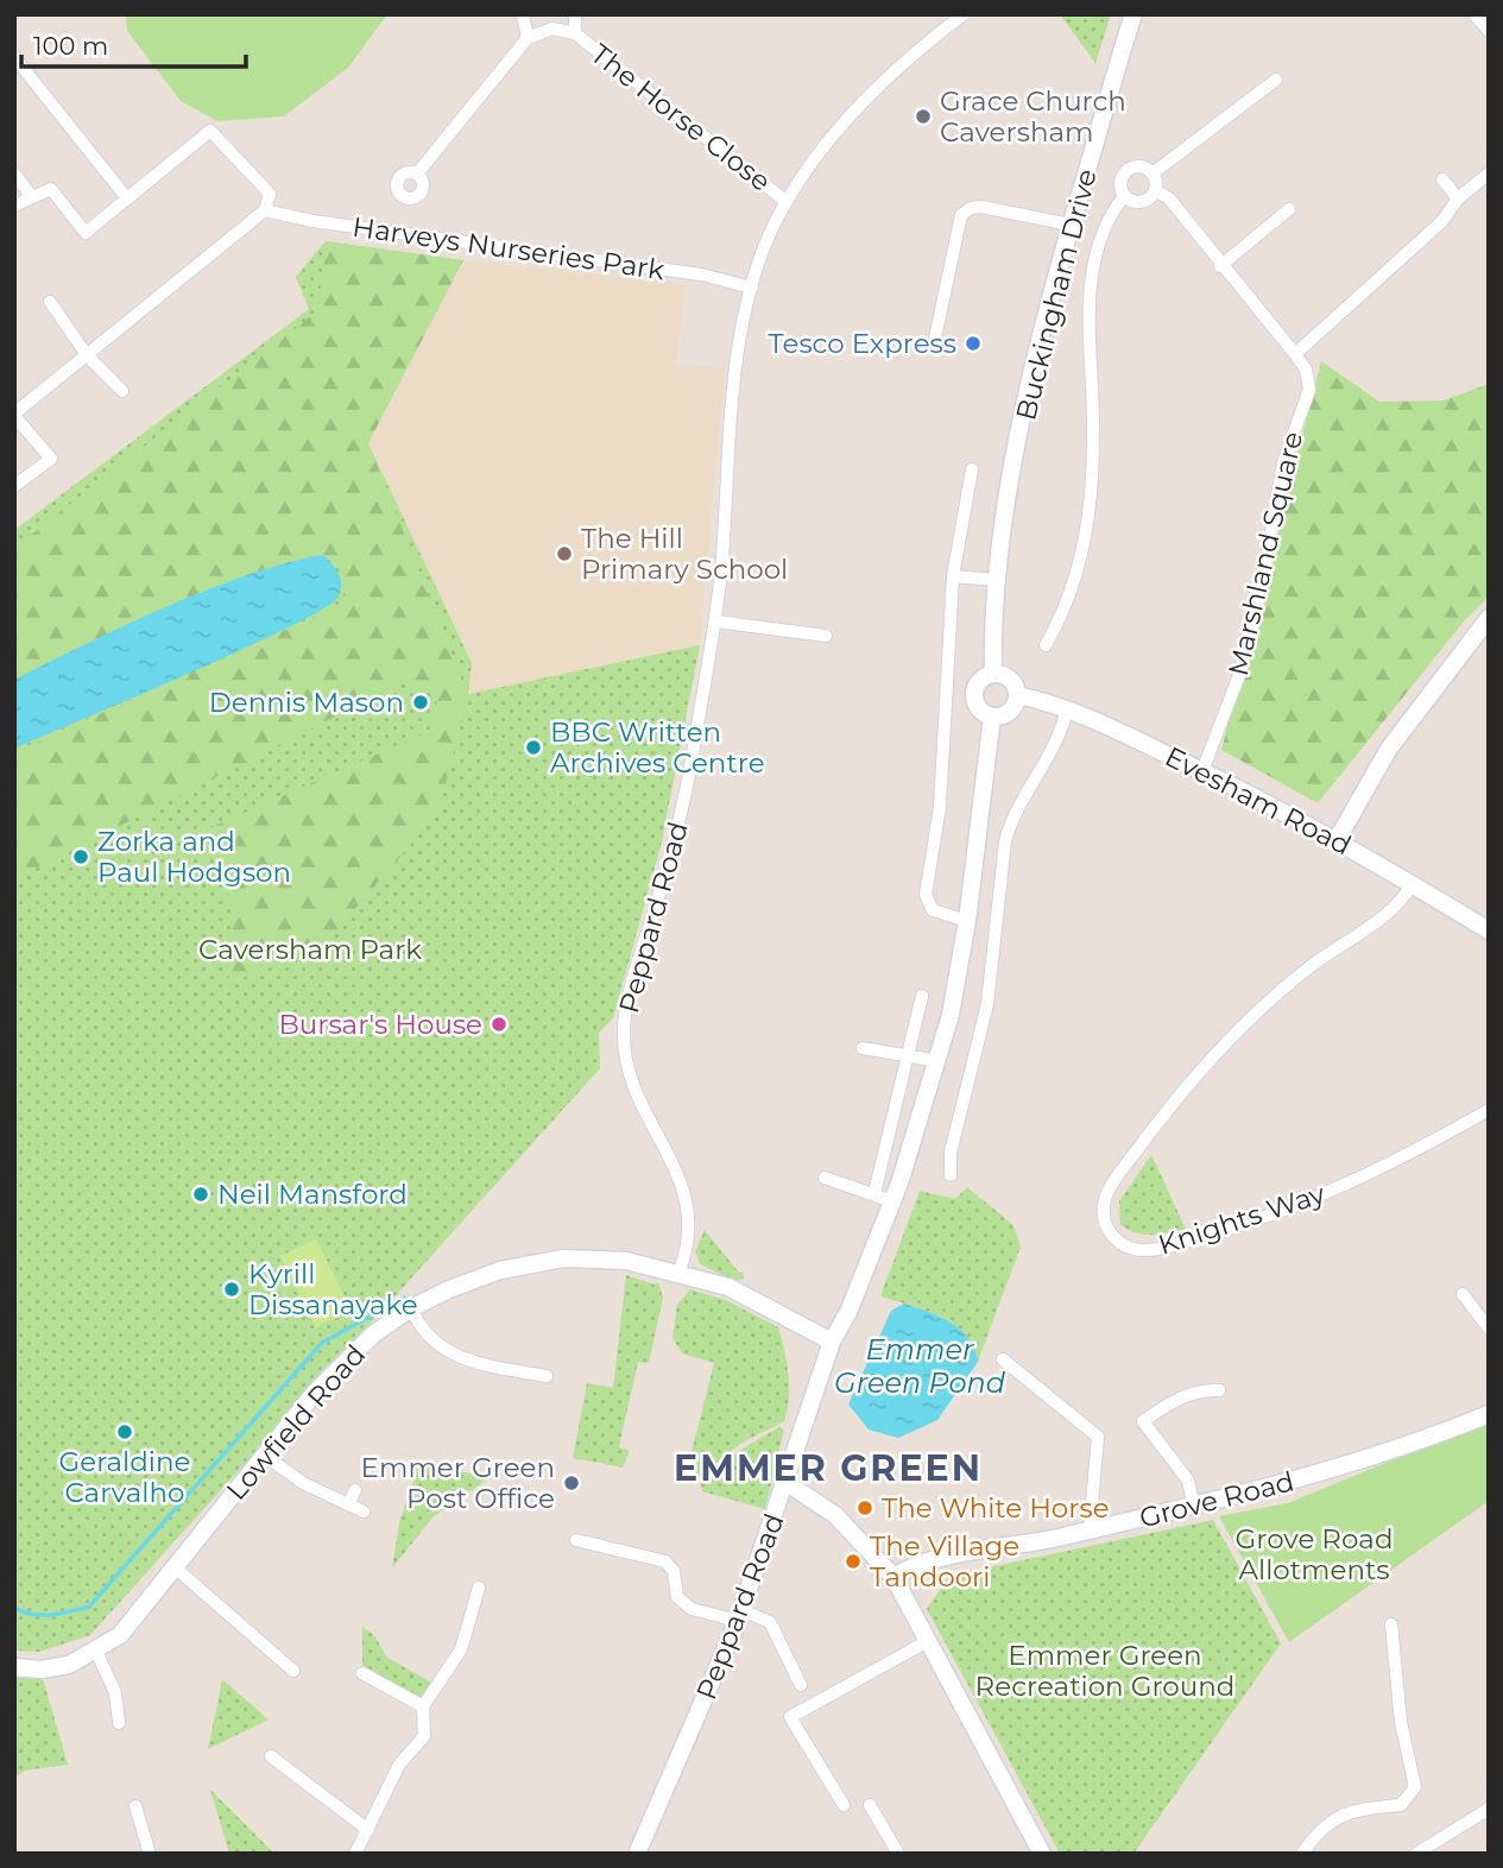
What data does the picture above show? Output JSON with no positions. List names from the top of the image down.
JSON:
{
  "streets": {
    "street": [
      "The Horse Close",
      "Harveys Nurseries Park",
      "Buckingham Drive",
      "Marshland Square",
      "Evesham Road",
      "Peppard Road",
      "Knights Way",
      "Lowfield Road",
      "Grove Road"
    ]
  },
  "crossings": [
    ["The Horse Close", "Peppard Road"],
    ["Harveys Nurseries Park", "Peppard Road"],
    ["Buckingham Drive", "Marshland Square"],
    ["Buckingham Drive", "Evesham Road"],
    ["Marshland Square", "Evesham Road"],
    ["Evesham Road", "Knights Way"],
    ["Peppard Road", "Lowfield Road"]
  ],
  "districts": ["EMMER GREEN"],
  "water": ["Emmer Green Pond"],
  "parks": ["Caversham Park", "Grove Road Allotments", "Emmer Green Recreation Ground"],
  "places": [
    "Grace Church Caversham",
    "Tesco Express",
    "The Hill Primary School",
    "Dennis Mason",
    "BBC Written Archives Centre",
    "Zorka and Paul Hodgson",
    "Bursar's House",
    "Neil Mansford",
    "Kyrill Dissanayake",
    "Geraldine Carvalho",
    "Emmer Green Post Office",
    "The White Horse",
    "The Village Tandoori"
  ],
  "scale_bar": "100 m"
}
